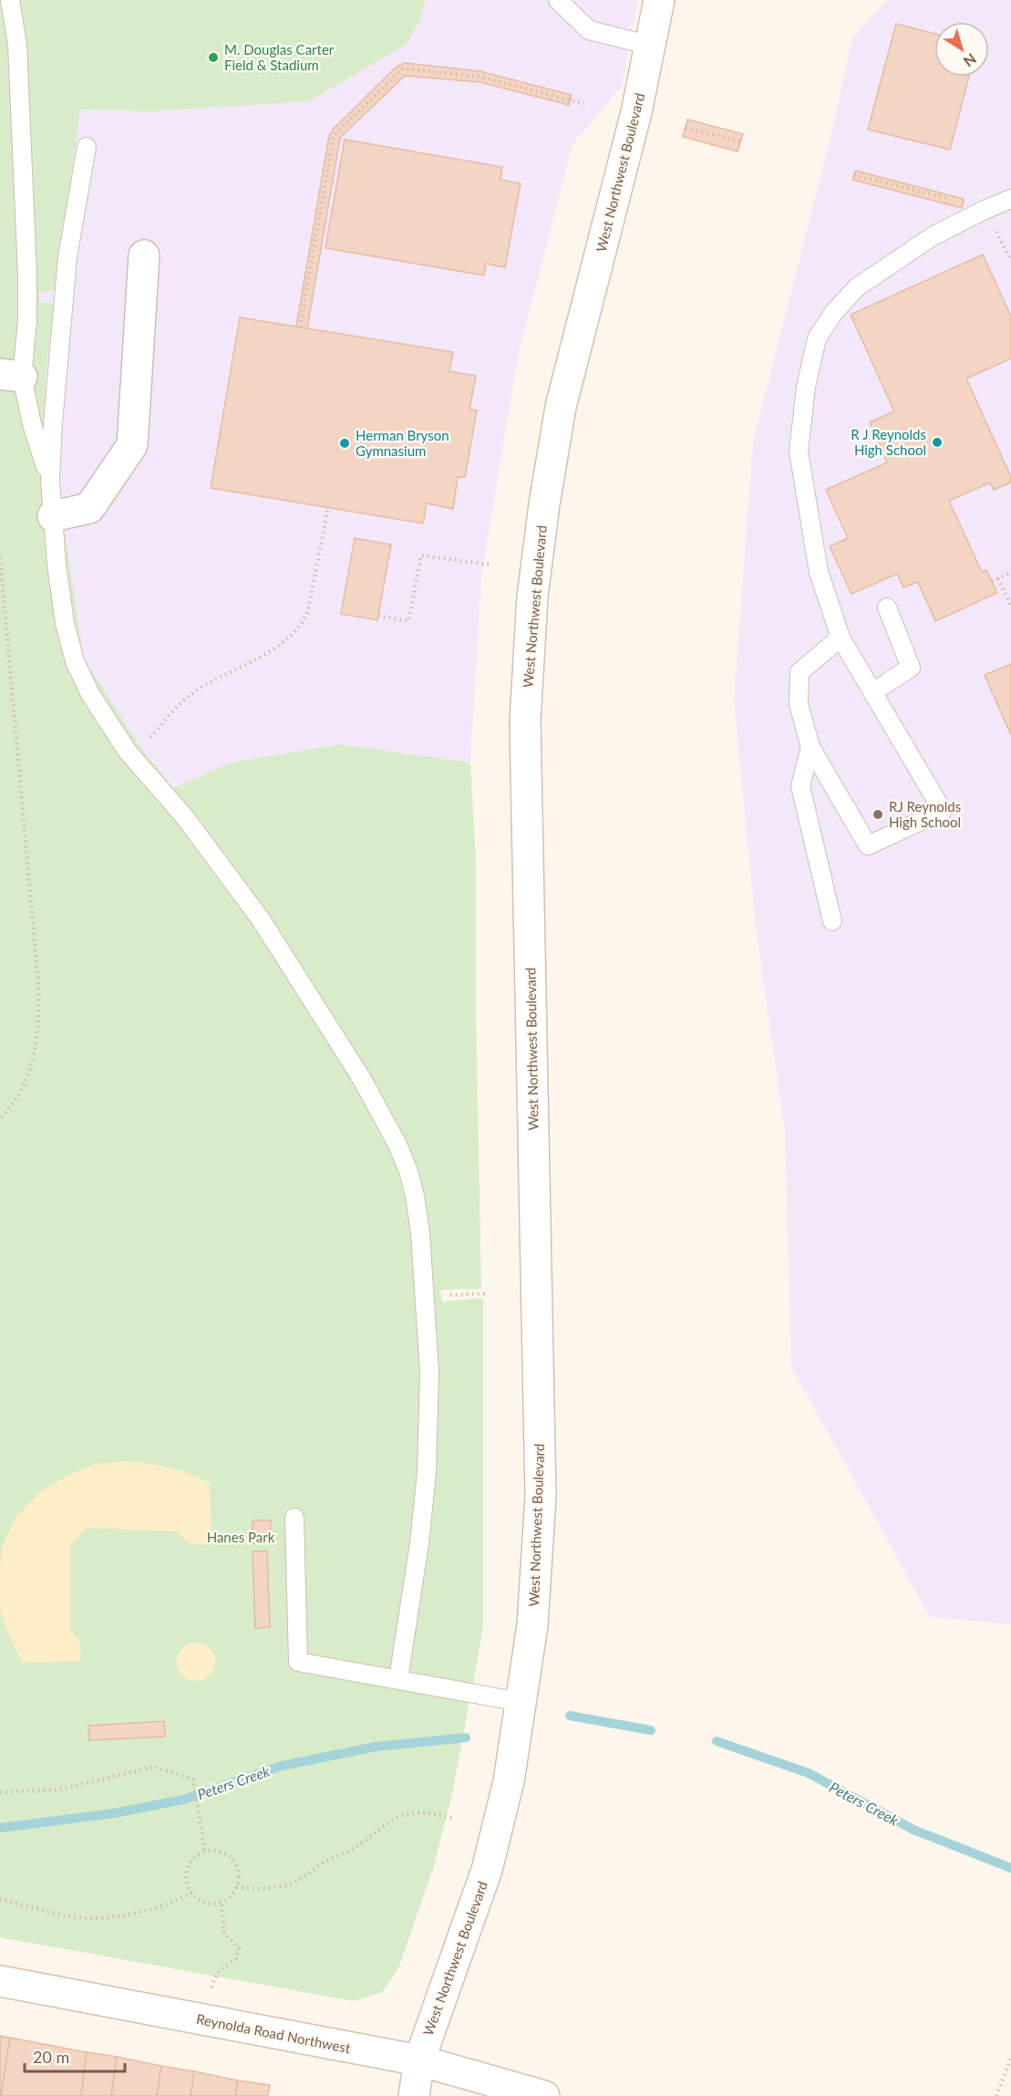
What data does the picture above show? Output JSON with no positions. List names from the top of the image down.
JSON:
{
  "streets": {
    "main road": ["West Northwest Boulevard", "Reynolda Road Northwest"]
  },
  "crossings": [
    ["West Northwest Boulevard", "Reynolda Road Northwest"]
  ],
  "water": ["Peters Creek"],
  "parks": ["Hanes Park"],
  "places": [
    "M. Douglas Carter Field & Stadium",
    "R J Reynolds High School",
    "Herman Bryson Gymnasium",
    "RJ Reynolds High School"
  ],
  "scale_bar": "20 m",
  "north": "bottom right"
}
